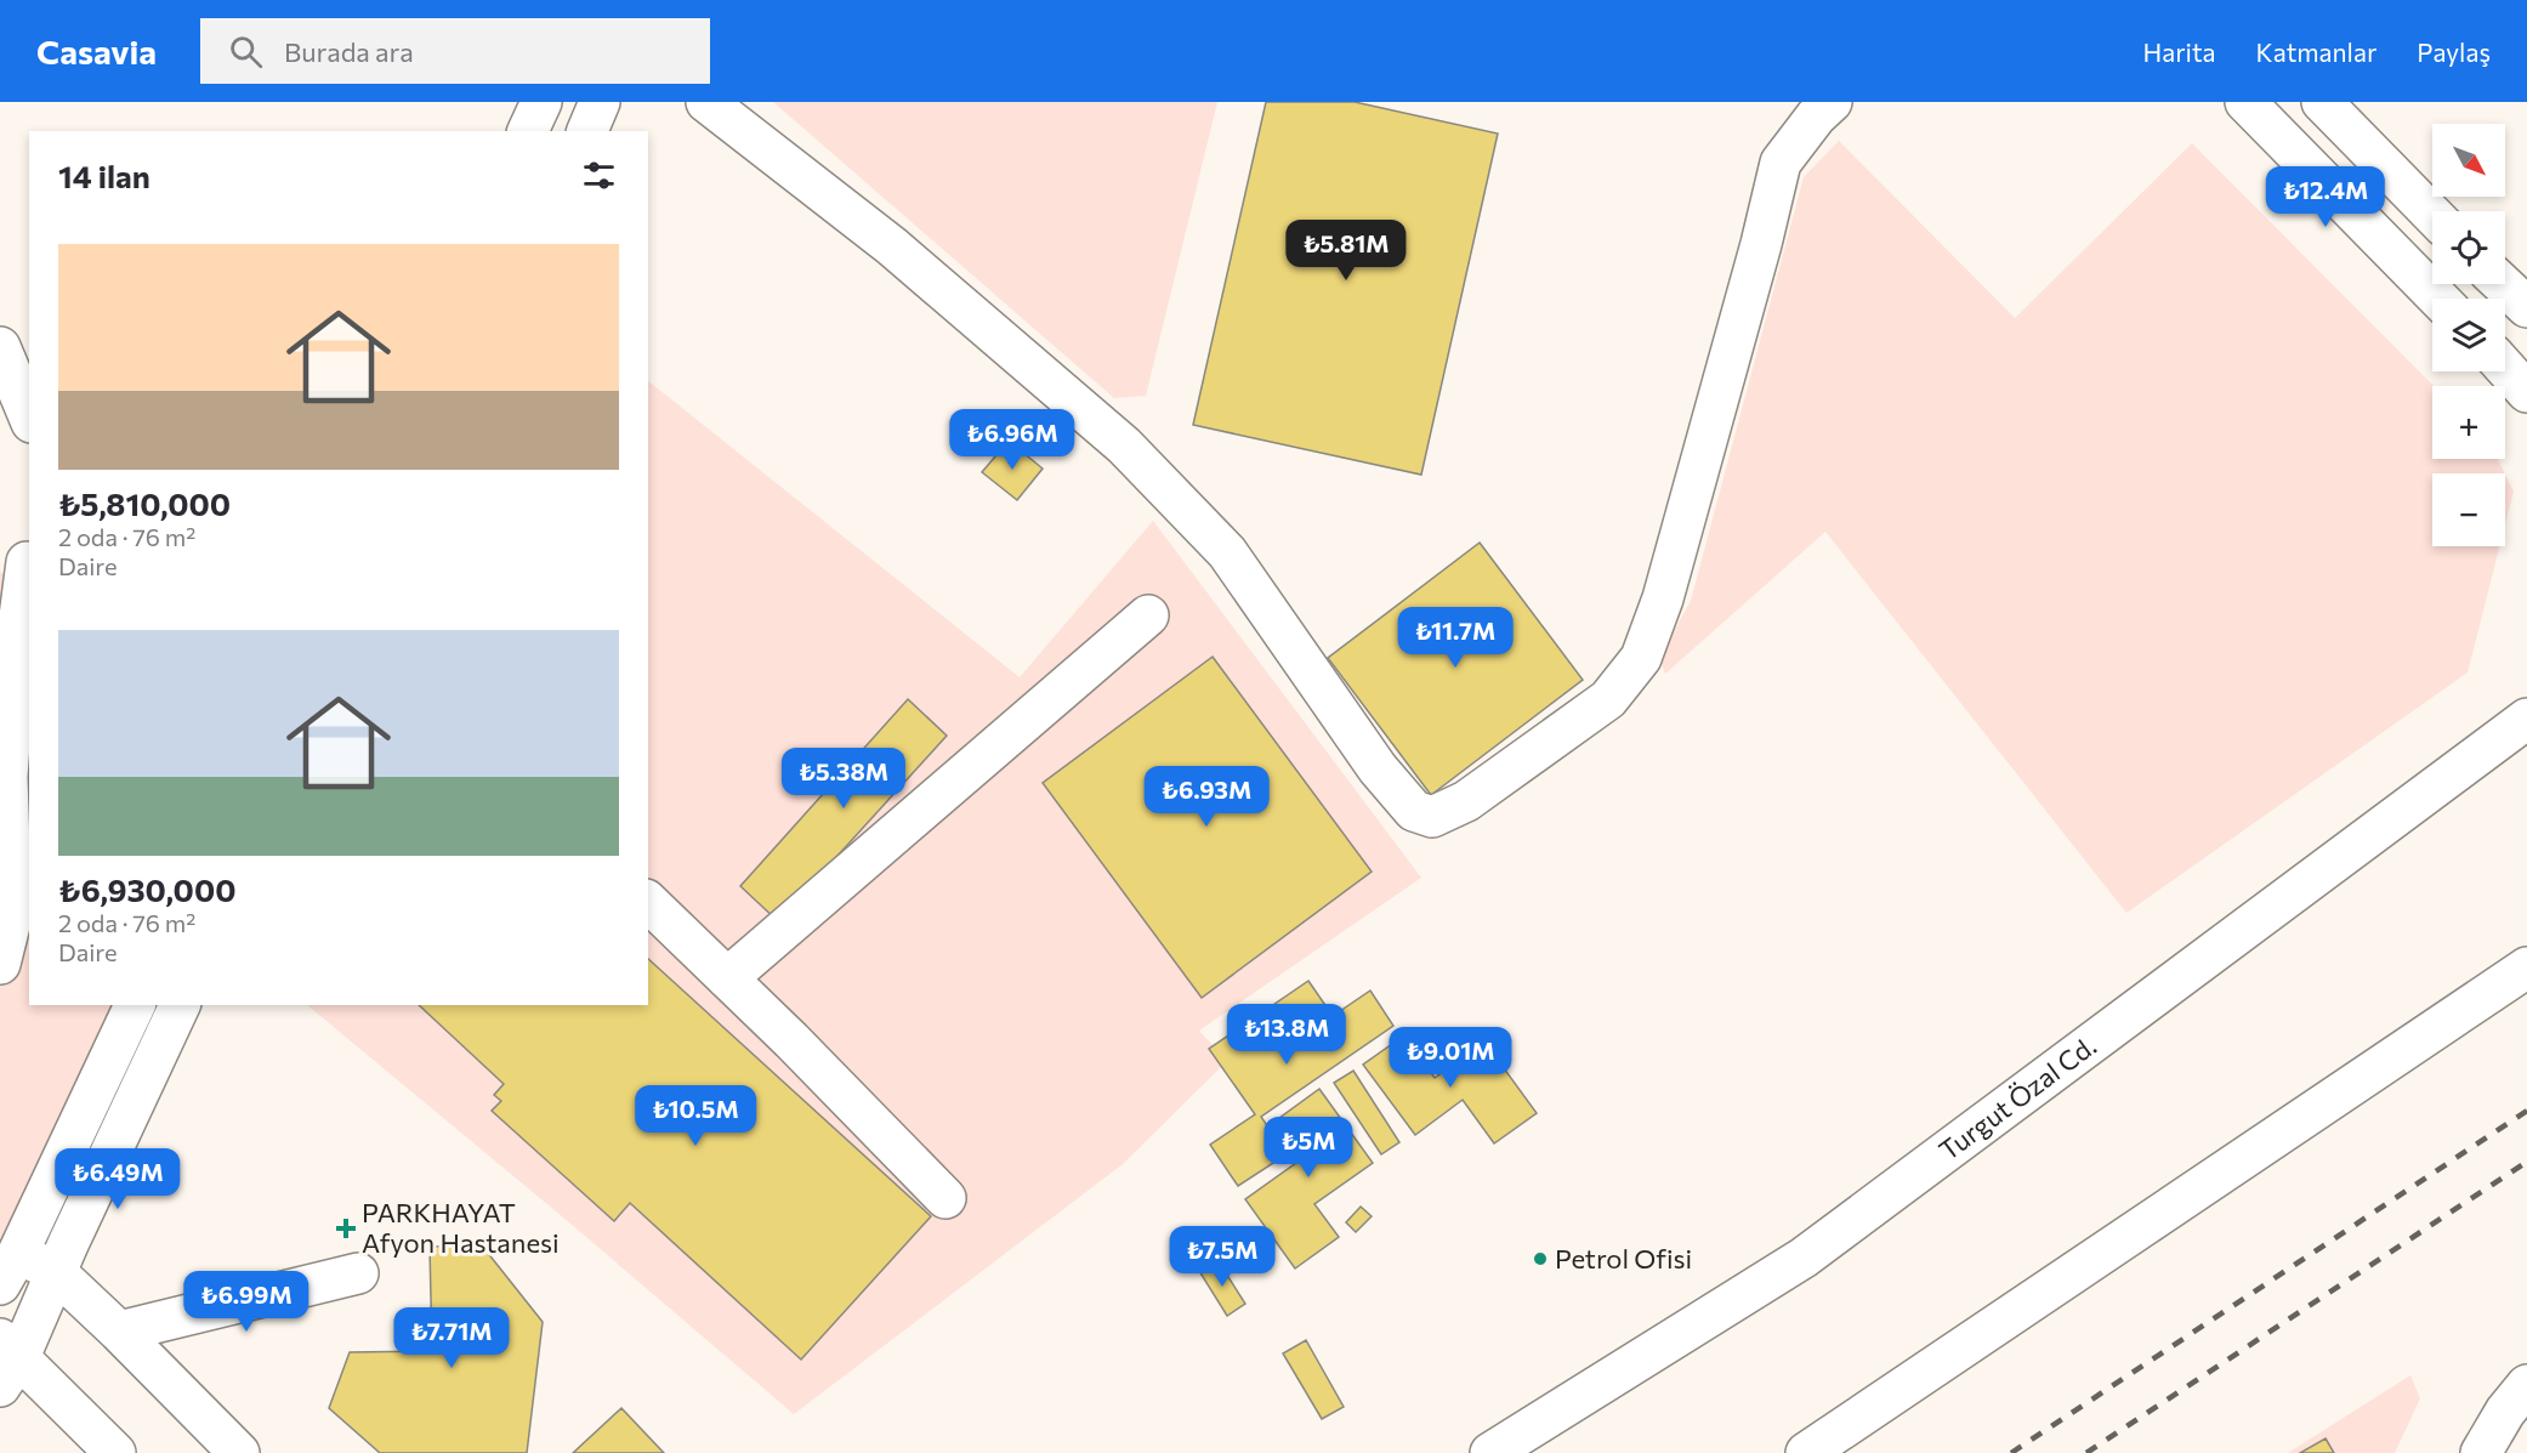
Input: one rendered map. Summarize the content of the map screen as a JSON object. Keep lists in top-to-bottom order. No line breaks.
{"streets":{"street":["Turgut Özal Cd."]},"places":{"health":["PARKHAYAT Afyon Hastanesi"],"other":["Petrol Ofisi"]},"north":"bottom right","page":{"header":"Casavia","search":"Burada ara","nav":["Harita","Katmanlar","Paylaş"],"map_buttons":["+","−"],"heading":"14 ilan","price":["₺12.4M","₺5.81M","₺6.96M","₺11.7M","₺5.38M","₺6.93M","₺13.8M","₺9.01M","₺10.5M","₺5M","₺6.49M","₺7.5M","₺6.99M","₺7.71M"],"list":[{"name":"₺5,810,000","note":"2 oda · 76 m² · Daire"},{"name":"₺6,930,000","note":"2 oda · 76 m² · Daire"}]}}
